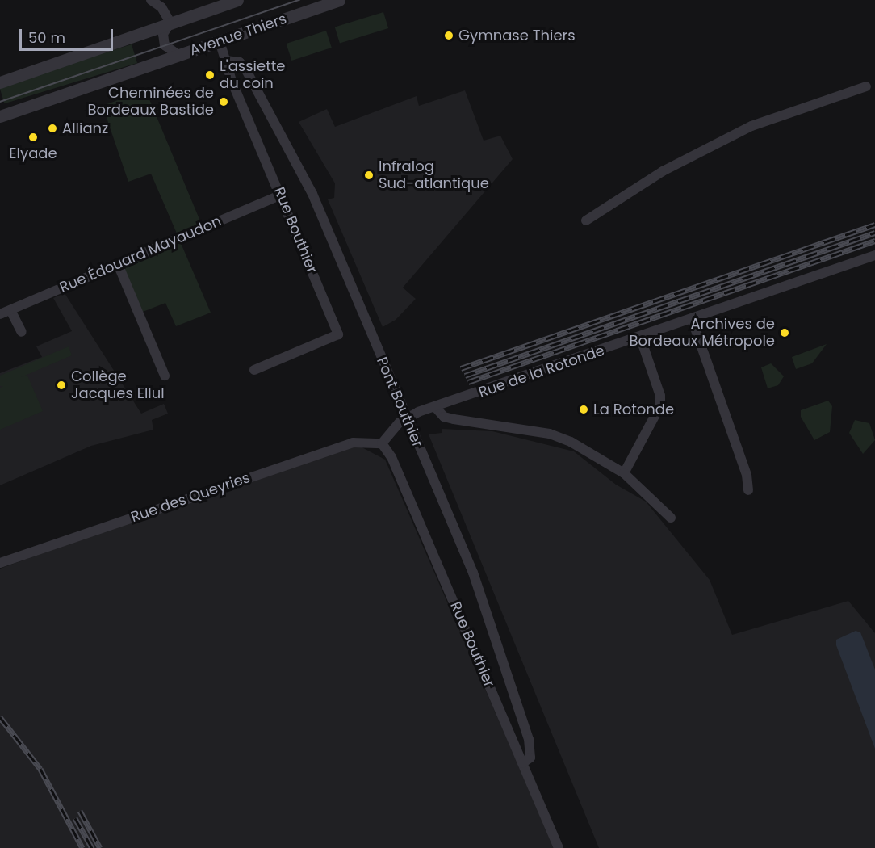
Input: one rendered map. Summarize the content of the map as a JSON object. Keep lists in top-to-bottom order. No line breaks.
{"streets":{"street":["Avenue Thiers","Rue Bouthier","Rue Édouard Mayaudon","Rue de la Rotonde","Pont Bouthier","Rue des Queyries"]},"crossings":[["Avenue Thiers","Rue Bouthier"],["Rue Bouthier","Rue Édouard Mayaudon"],["Rue Bouthier","Rue de la Rotonde"],["Rue Bouthier","Pont Bouthier"],["Rue Bouthier","Rue des Queyries"],["Rue de la Rotonde","Rue des Queyries"]],"places":["Gymnase Thiers","L'assiette du coin","Cheminées de Bordeaux Bastide","Allianz","Elyade","Infralog Sud-atlantique","Archives de Bordeaux Métropole","Collège Jacques Ellul","La Rotonde"],"scale_bar":"50 m"}
